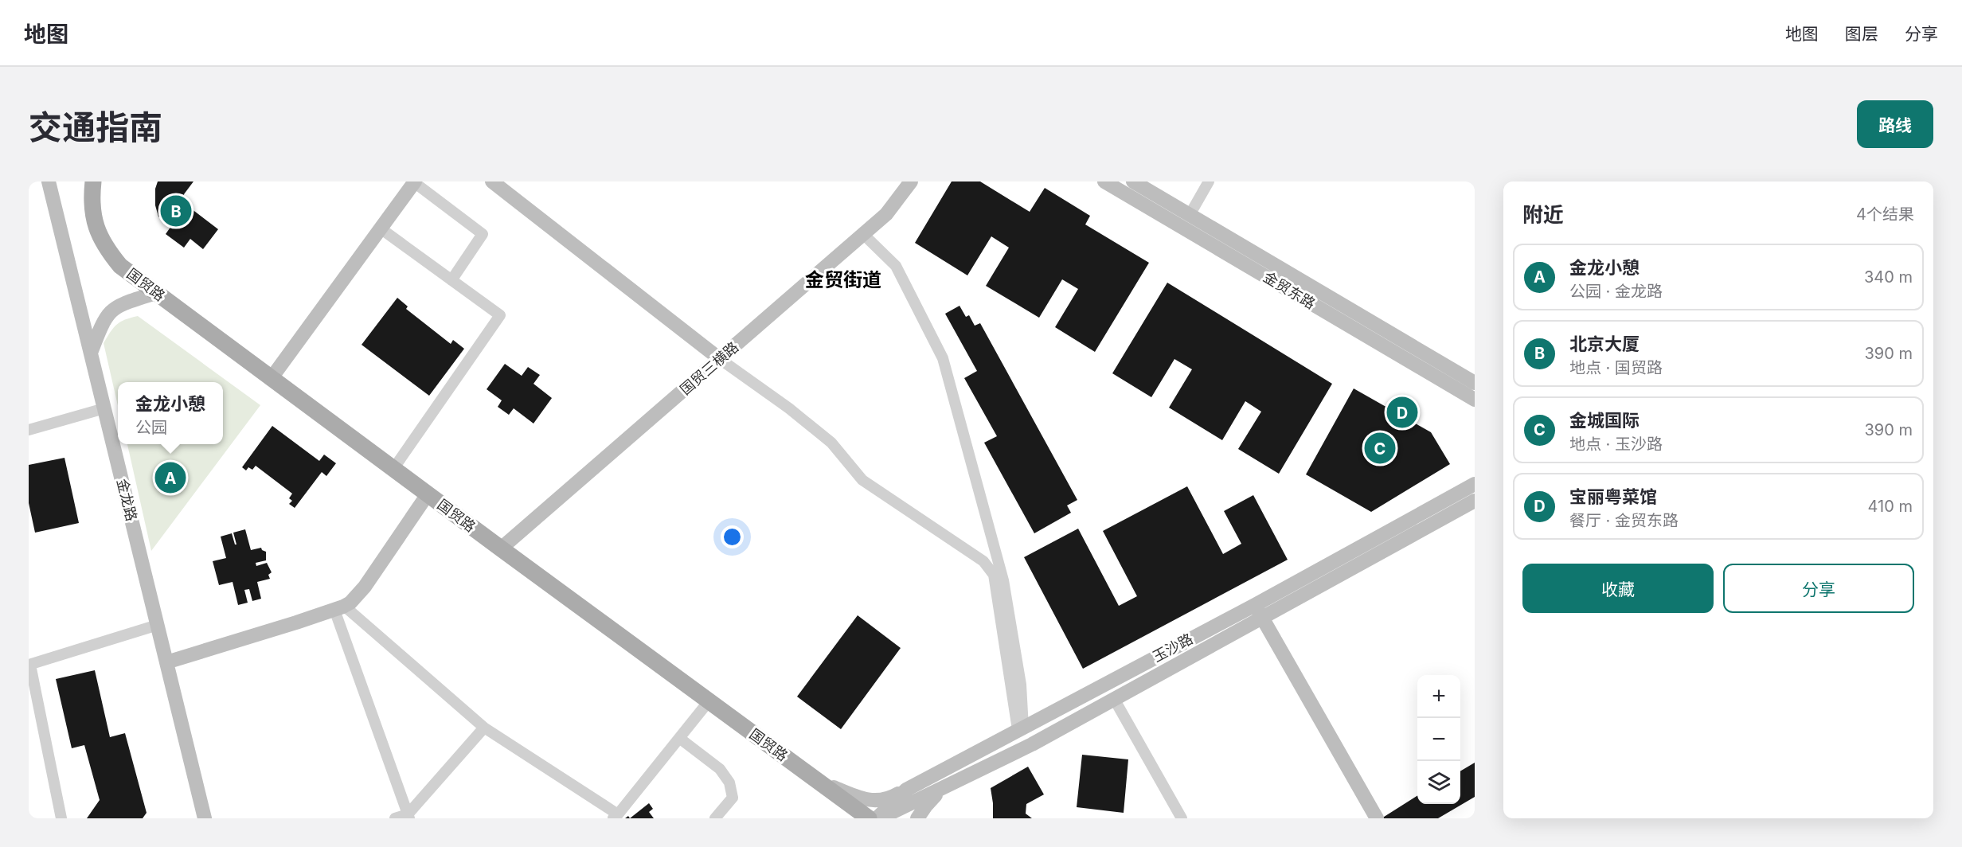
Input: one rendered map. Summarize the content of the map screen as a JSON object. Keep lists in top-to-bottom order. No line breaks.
{"streets":{"main road":["国贸路","金贸东路","国贸三横路","金龙路","玉沙路"]},"crossings":[["国贸路","国贸三横路"]],"districts":["金贸街道"],"page":{"header":"地图","nav":["地图","图层","分享"],"title":"交通指南","buttons":["路线",["收藏","分享"]],"heading":["附近","4个结果"],"pins":["B","D","C","A"],"list":[{"mark":"A","name":"金龙小憩","note":"公园 · 金龙路","value":"340 m"},{"mark":"B","name":"北京大厦","note":"地点 · 国贸路","value":"390 m"},{"mark":"C","name":"金城国际","note":"地点 · 玉沙路","value":"390 m"},{"mark":"D","name":"宝丽粤菜馆","note":"餐厅 · 金贸东路","value":"410 m"}],"popup":["金龙小憩","公园"],"map_buttons":["+","−"]}}
